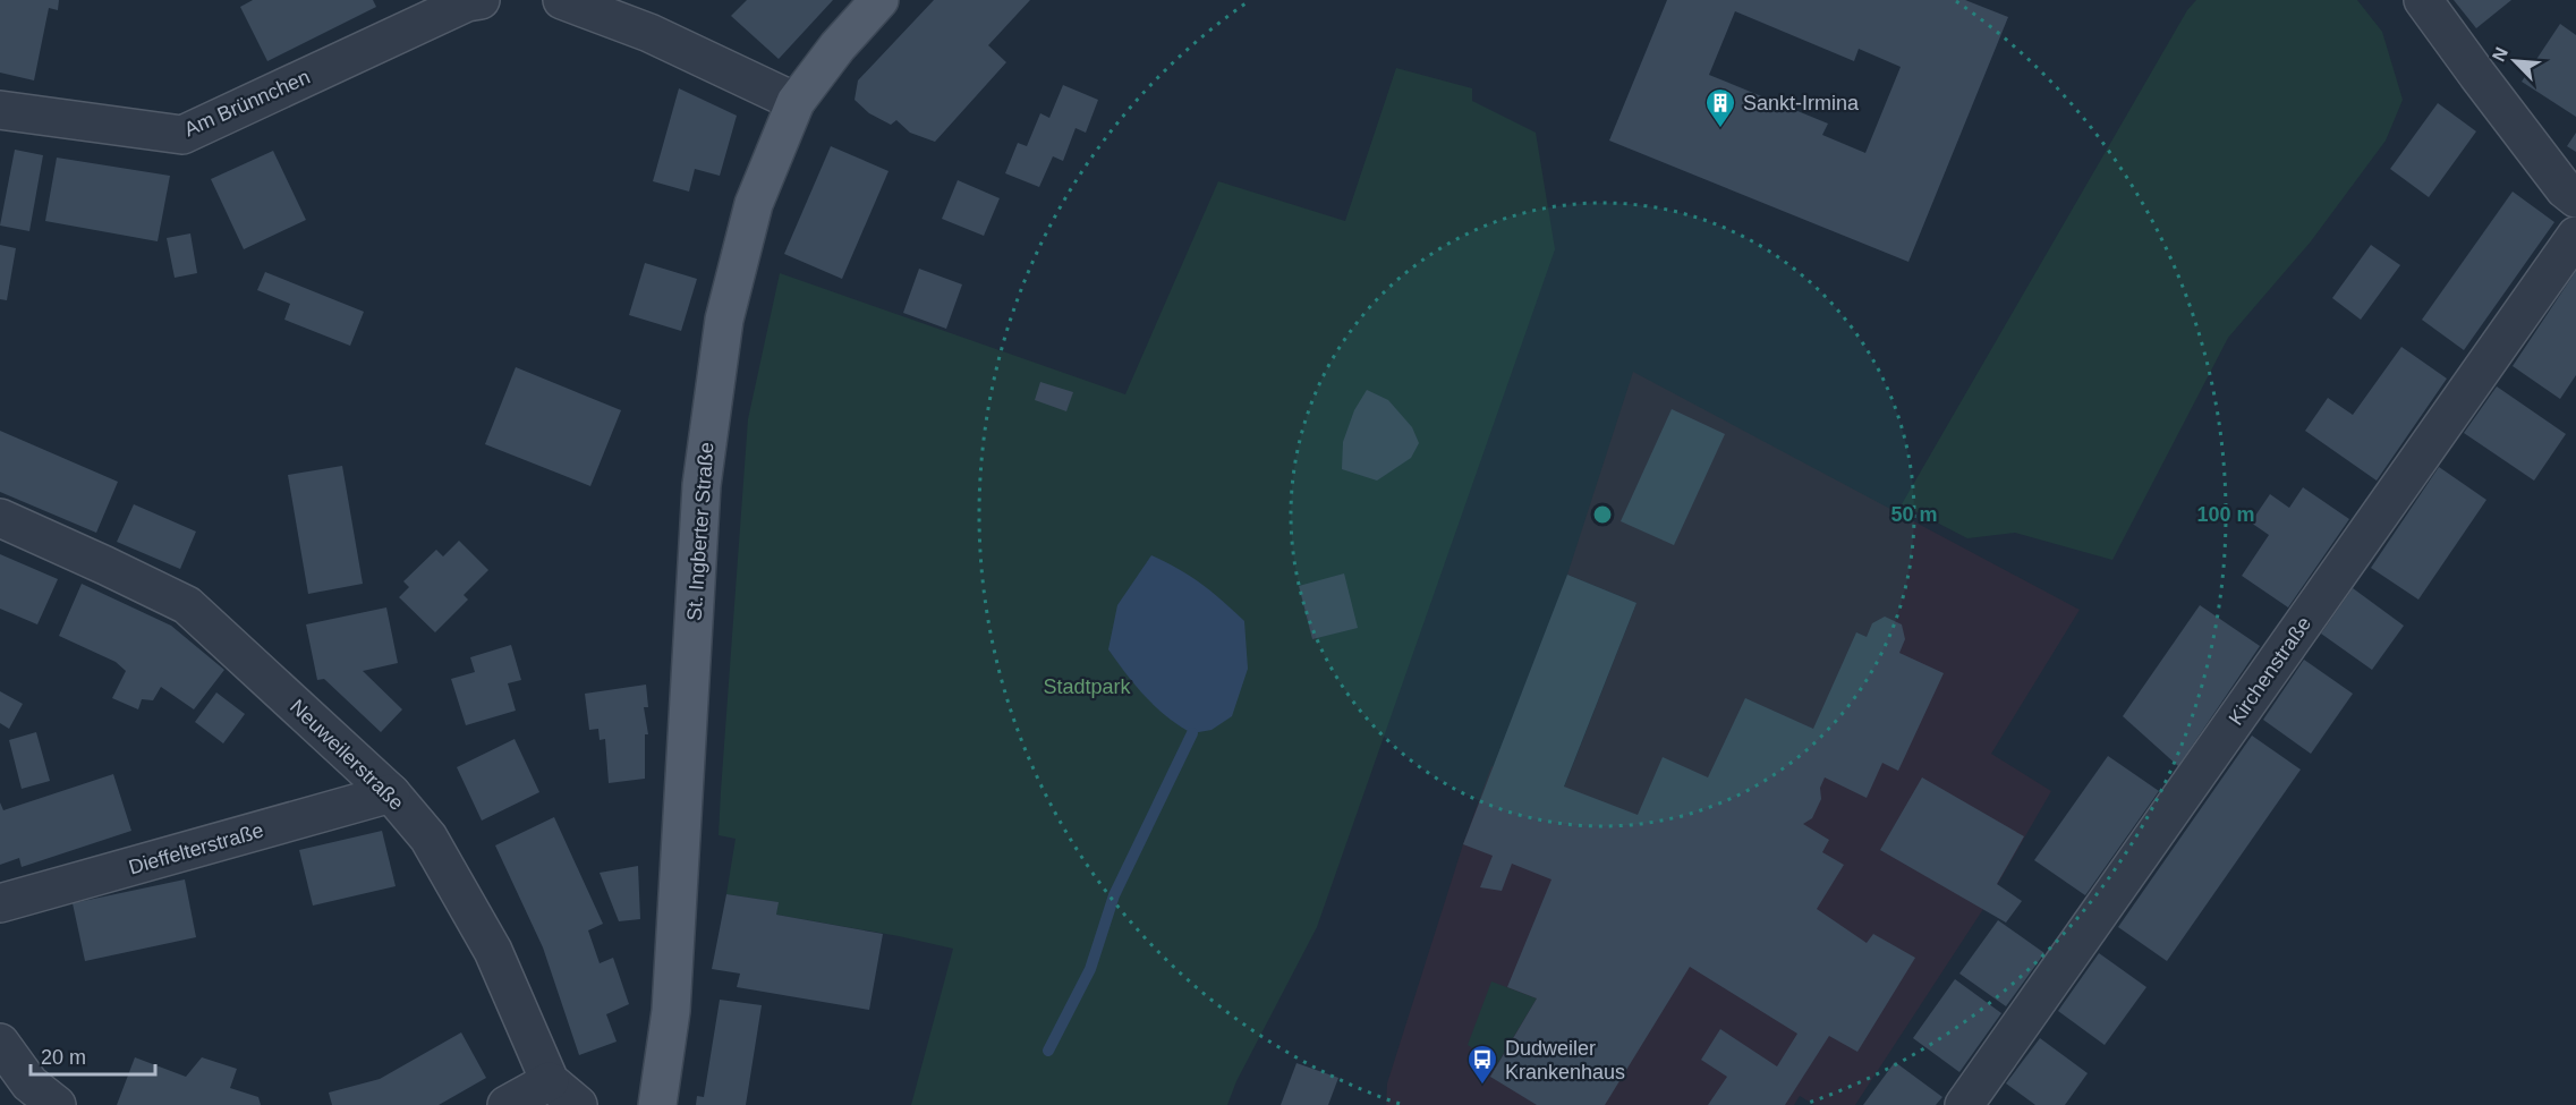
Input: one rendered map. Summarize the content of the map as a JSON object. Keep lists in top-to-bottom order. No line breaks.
{"streets":{"main road":["St. Ingberter Straße"],"street":["Am Brünnchen","Kirchenstraße","Neuweilerstraße","Dieffelterstraße"]},"crossings":[["Neuweilerstraße","Dieffelterstraße"]],"parks":["Stadtpark"],"places":{"building":["Sankt-Irmina"],"bus stop":["Dudweiler Krankenhaus"]},"scale_bar":"20 m","north":"top left","rings":["50 m","100 m"]}
